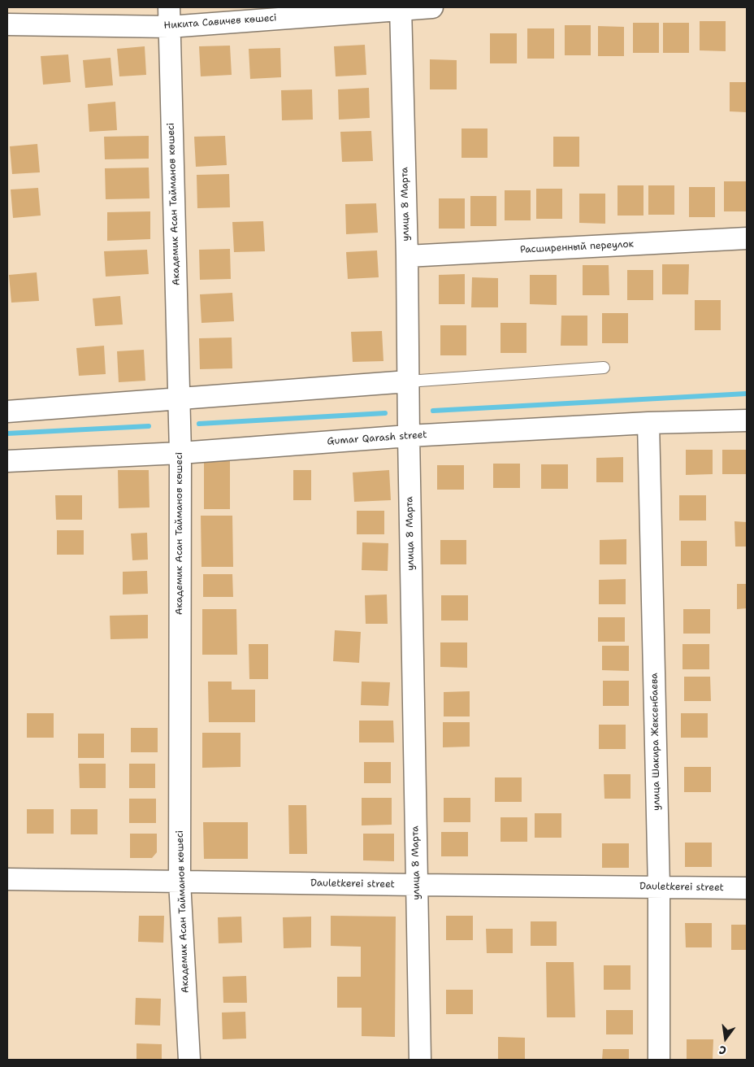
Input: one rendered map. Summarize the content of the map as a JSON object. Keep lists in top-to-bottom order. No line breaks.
{"streets":{"street":["Никита Савичев көшесі","Академик Асан Тайманов көшесі","улица 8 Марта","Расширенный переулок","Gumar Qarash street","улица Шакира Жексенбаева","Dauletkerei street"]},"crossings":[["Никита Савичев көшесі","Академик Асан Тайманов көшесі"],["Никита Савичев көшесі","улица 8 Марта"],["Академик Асан Тайманов көшесі","Gumar Qarash street"],["Академик Асан Тайманов көшесі","Dauletkerei street"],["улица 8 Марта","Расширенный переулок"],["улица 8 Марта","Gumar Qarash street"],["улица 8 Марта","Dauletkerei street"],["Gumar Qarash street","улица Шакира Жексенбаева"],["улица Шакира Жексенбаева","Dauletkerei street"]],"north":"bottom"}
